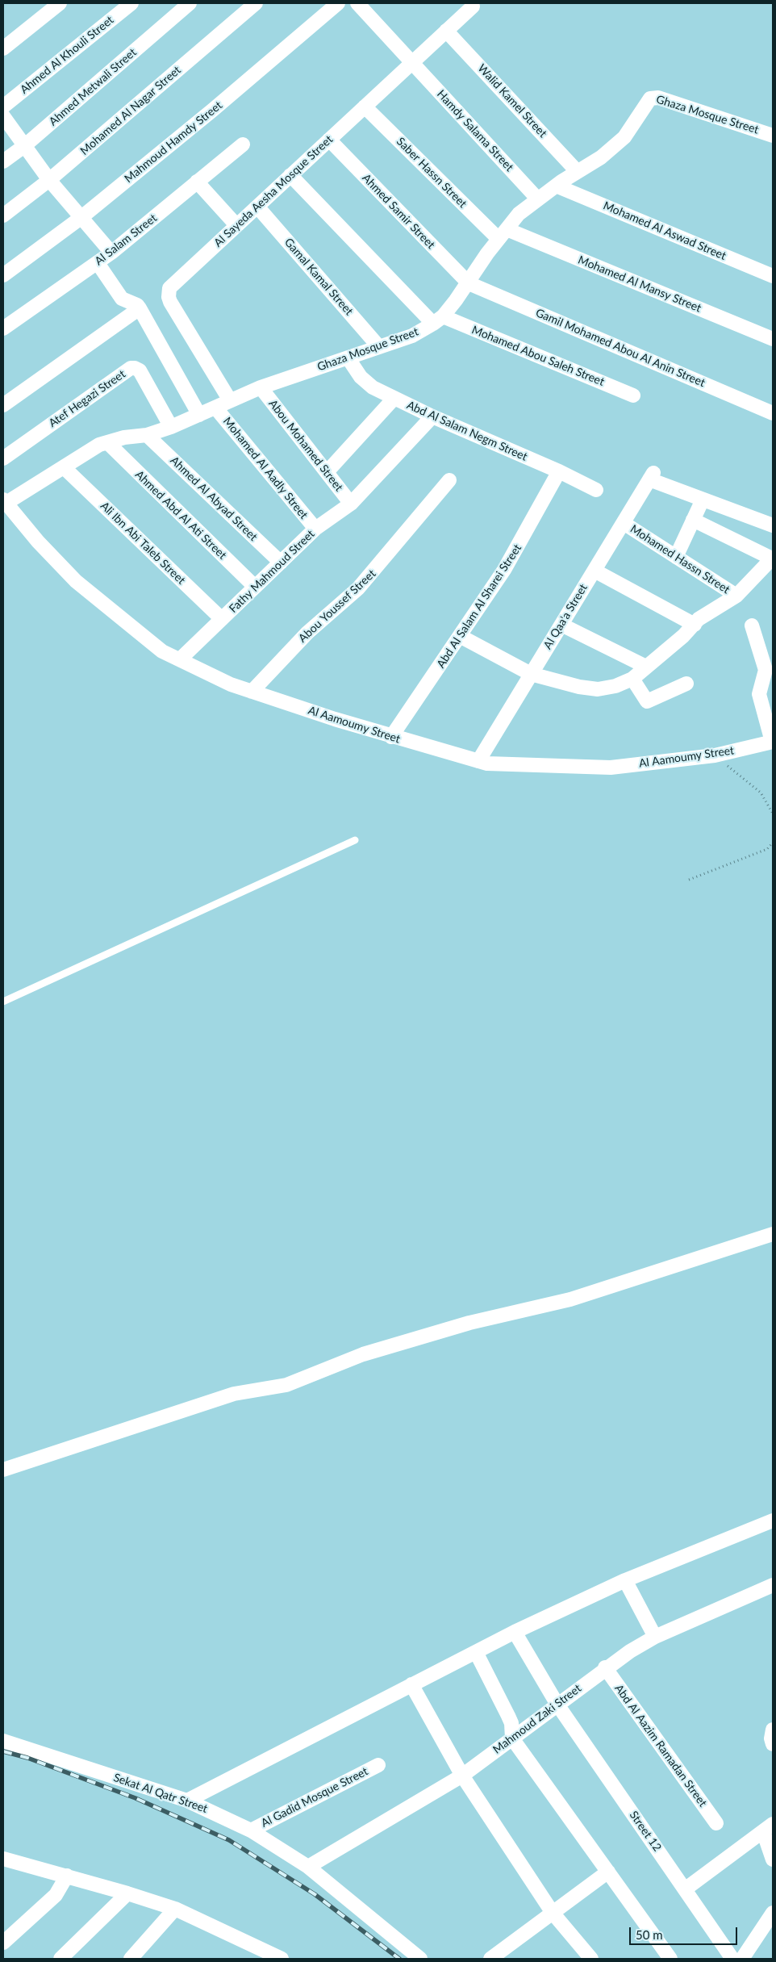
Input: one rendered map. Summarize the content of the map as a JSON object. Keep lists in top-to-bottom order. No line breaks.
{"streets":{"street":["Ahmed Al Khouli Street","Ahmed Metwali Street","Walid Kamel Street","Mohamed Al Nagar Street","Ghaza Mosque Street","Hamdy Salama Street","Mahmoud Hamdy Street","Saber Hassn Street","Al Sayeda Aesha Mosque Street","Ahmed Samir Street","Mohamed Al Aswad Street","Al Salam Street","Gamal Kamal Street","Mohamed Al Mansy Street","Gamil Mohamed Abou Al Anin Street","Mohamed Abou Saleh Street","Atef Hegazi Street","Abd Al Salam Negm Street","Abou Mohamed Street","Mohamed Al Aadly Street","Ahmed Al Abyad Street","Ahmed Abd Al Ati Street","Ali Ibn Abi Taleb Street","Mohamed Hassn Street","Fathy Mahmoud Street","Abou Youssef Street","Abd Al Salam Al Sharei Street","Al Qaa'a Street","Al Aamoumy Street","Mahmoud Zaki Street","Abd Al Aazim Ramadan Street","Sekat Al Qatr Street","Al Gadid Mosque Street","Street 12"]},"crossings":[["Walid Kamel Street","Ghaza Mosque Street"],["Walid Kamel Street","Al Sayeda Aesha Mosque Street"],["Ghaza Mosque Street","Hamdy Salama Street"],["Ghaza Mosque Street","Saber Hassn Street"],["Ghaza Mosque Street","Al Sayeda Aesha Mosque Street"],["Ghaza Mosque Street","Ahmed Samir Street"],["Ghaza Mosque Street","Mohamed Al Aswad Street"],["Ghaza Mosque Street","Gamal Kamal Street"],["Ghaza Mosque Street","Mohamed Al Mansy Street"],["Ghaza Mosque Street","Gamil Mohamed Abou Al Anin Street"],["Ghaza Mosque Street","Mohamed Abou Saleh Street"],["Ghaza Mosque Street","Atef Hegazi Street"],["Ghaza Mosque Street","Abd Al Salam Negm Street"],["Ghaza Mosque Street","Abou Mohamed Street"],["Ghaza Mosque Street","Mohamed Al Aadly Street"],["Ghaza Mosque Street","Ahmed Al Abyad Street"],["Ghaza Mosque Street","Ahmed Abd Al Ati Street"],["Ghaza Mosque Street","Ali Ibn Abi Taleb Street"],["Ghaza Mosque Street","Al Aamoumy Street"],["Hamdy Salama Street","Al Sayeda Aesha Mosque Street"],["Saber Hassn Street","Al Sayeda Aesha Mosque Street"],["Saber Hassn Street","Mohamed Al Mansy Street"],["Al Sayeda Aesha Mosque Street","Ahmed Samir Street"],["Al Sayeda Aesha Mosque Street","Gamal Kamal Street"],["Al Sayeda Aesha Mosque Street","Mohamed Abou Saleh Street"],["Ahmed Samir Street","Gamil Mohamed Abou Al Anin Street"],["Abd Al Salam Negm Street","Fathy Mahmoud Street"],["Abd Al Salam Negm Street","Abd Al Salam Al Sharei Street"],["Abou Mohamed Street","Fathy Mahmoud Street"],["Mohamed Al Aadly Street","Fathy Mahmoud Street"],["Ahmed Al Abyad Street","Fathy Mahmoud Street"],["Ahmed Abd Al Ati Street","Fathy Mahmoud Street"],["Ali Ibn Abi Taleb Street","Fathy Mahmoud Street"],["Mohamed Hassn Street","Al Qaa'a Street"],["Fathy Mahmoud Street","Al Aamoumy Street"],["Abou Youssef Street","Al Aamoumy Street"],["Abd Al Salam Al Sharei Street","Al Aamoumy Street"],["Al Qaa'a Street","Al Aamoumy Street"],["Mahmoud Zaki Street","Abd Al Aazim Ramadan Street"],["Mahmoud Zaki Street","Sekat Al Qatr Street"],["Mahmoud Zaki Street","Street 12"],["Sekat Al Qatr Street","Al Gadid Mosque Street"]],"scale_bar":"50 m"}
